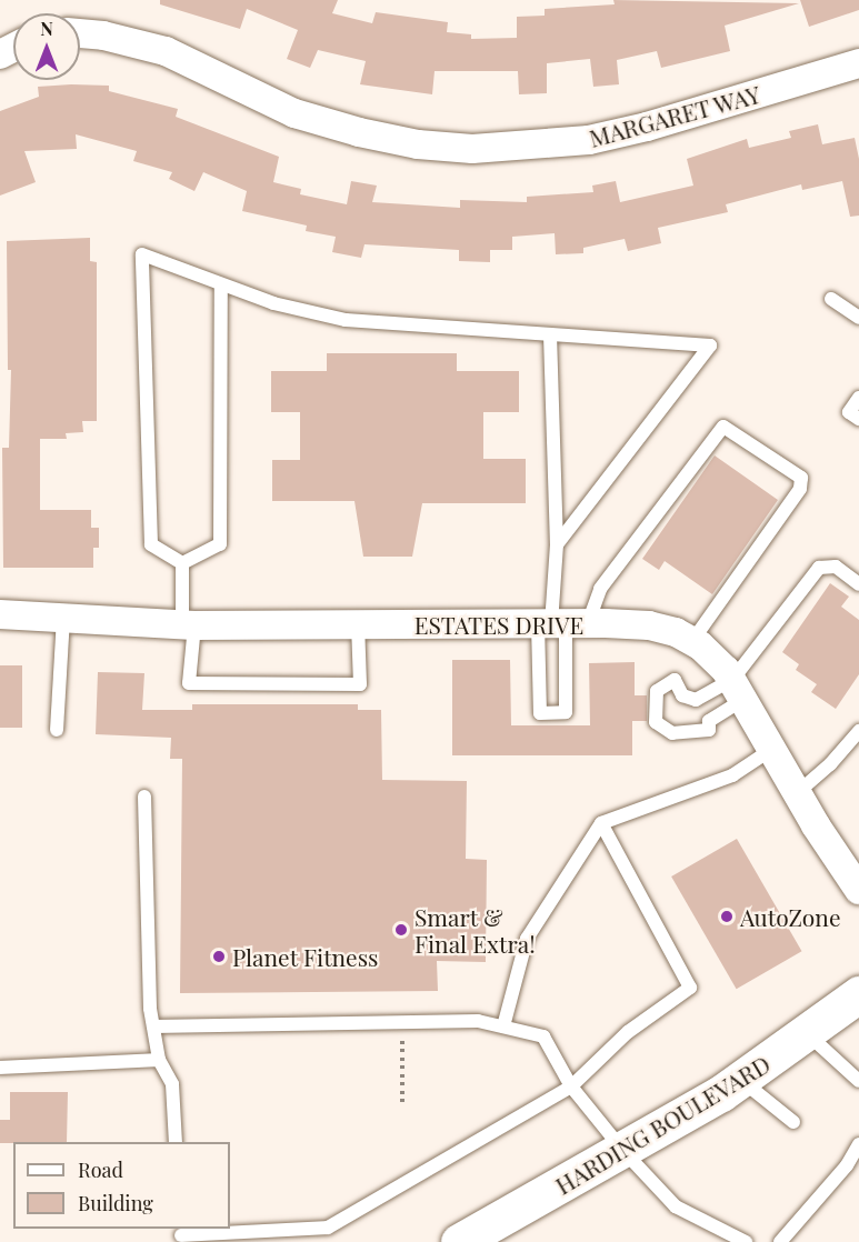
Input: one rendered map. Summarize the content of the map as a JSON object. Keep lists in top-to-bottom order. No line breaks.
{"streets":{"main road":["HARDING BOULEVARD"],"street":["MARGARET WAY","ESTATES DRIVE"]},"places":["AutoZone","Smart & Final Extra!","Planet Fitness"],"legend":["Road","Building"],"north":"top"}
